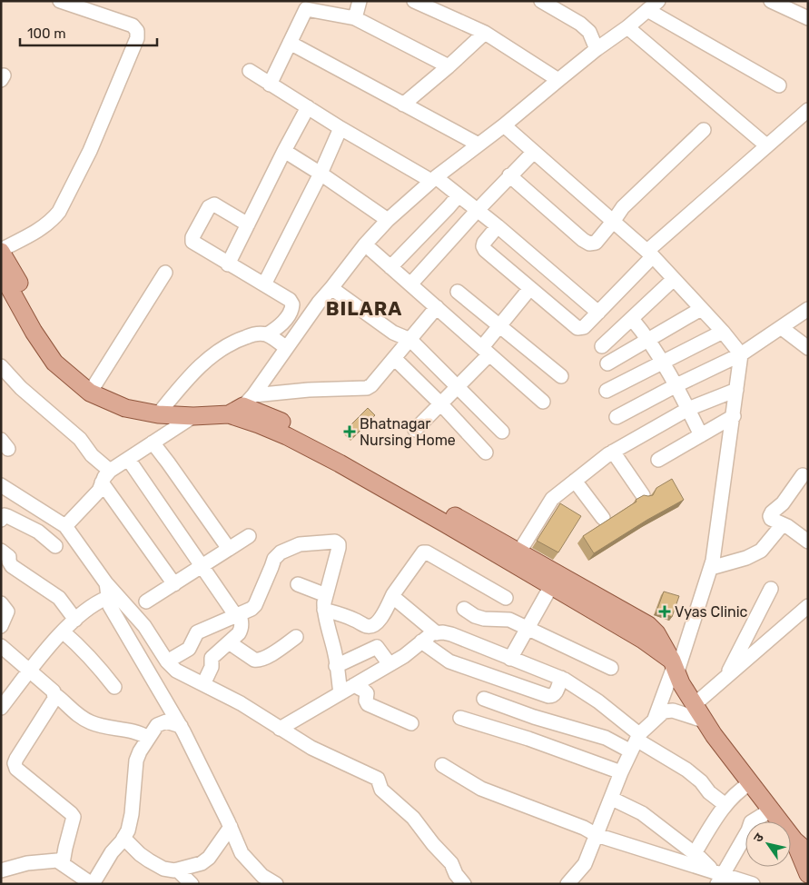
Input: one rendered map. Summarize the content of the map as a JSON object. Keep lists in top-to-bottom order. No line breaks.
{"districts":["BILARA"],"places":{"health":["Bhatnagar Nursing Home","Vyas Clinic"]},"scale_bar":"100 m","north":"top left"}
